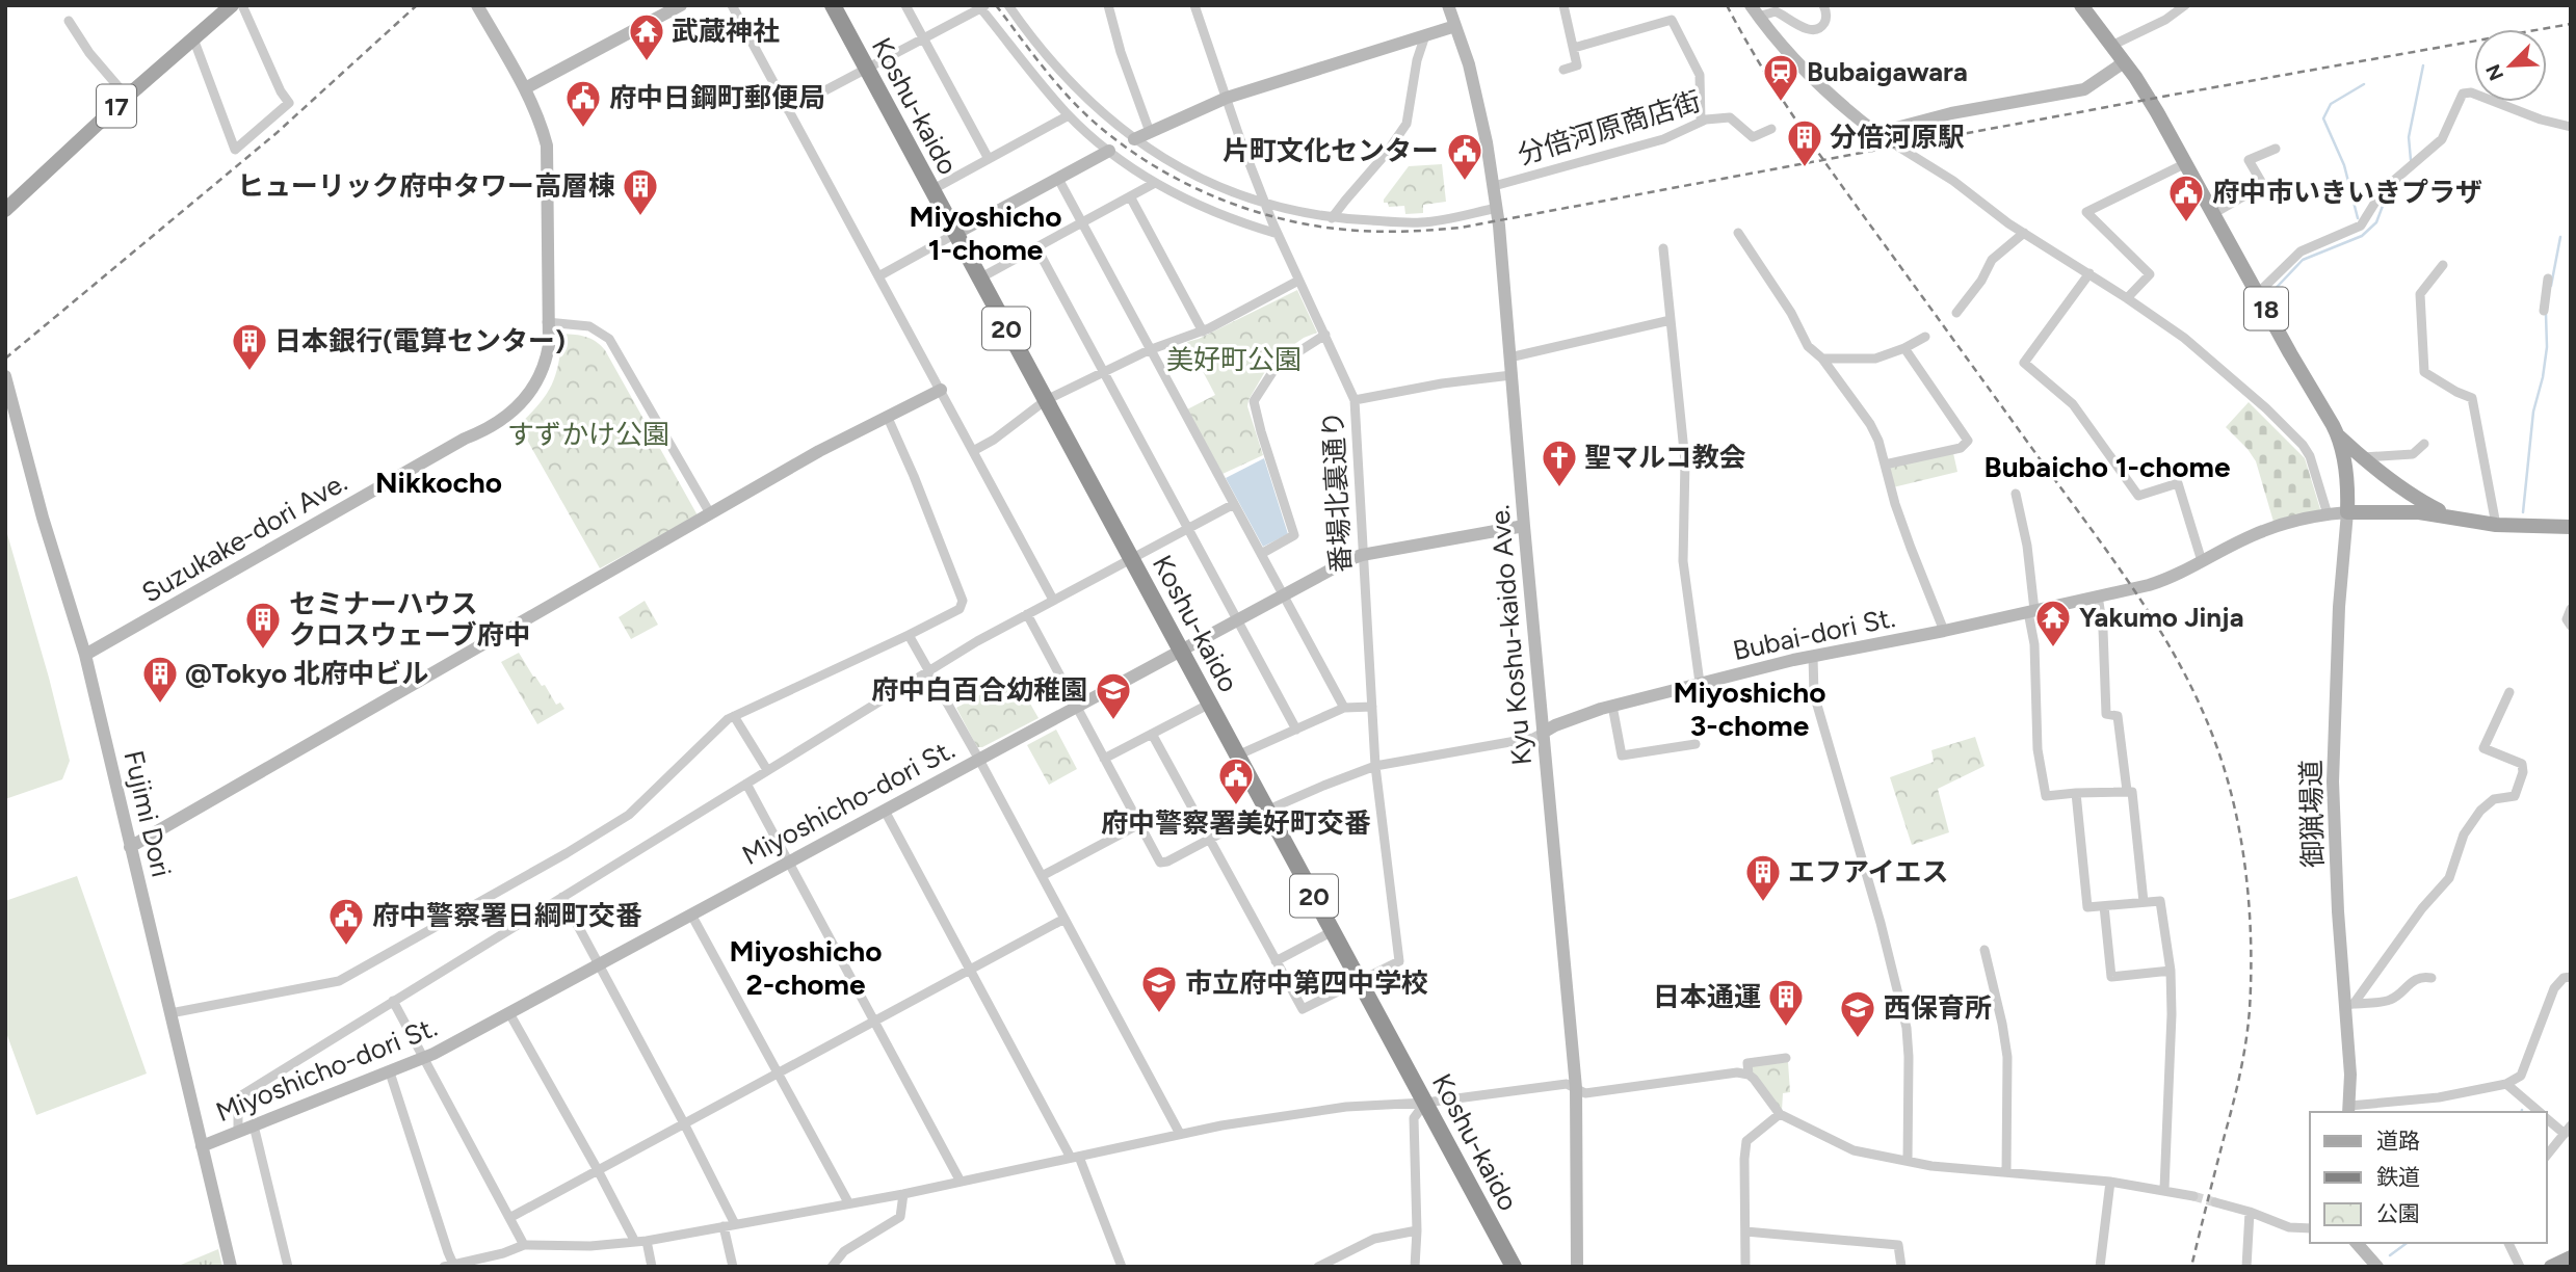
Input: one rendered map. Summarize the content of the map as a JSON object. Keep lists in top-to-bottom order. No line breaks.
{"streets":{"highway":["Koshu-kaido","20"],"main road":["17","18"],"street":["分倍河原商店街","番場北裏通り","Suzukake-dori Ave.","Bubai-dori St.","Kyu Koshu-kaido Ave.","Miyoshicho-dori St.","Fujimi Dori","御猟場道"]},"crossings":[["Koshu-kaido","番場北裏通り"],["Koshu-kaido","Bubai-dori St."],["Koshu-kaido","Miyoshicho-dori St."],["分倍河原商店街","Kyu Koshu-kaido Ave."],["18","Bubai-dori St."],["18","御猟場道"],["番場北裏通り","Bubai-dori St."],["番場北裏通り","Miyoshicho-dori St."],["Suzukake-dori Ave.","Fujimi Dori"],["Bubai-dori St.","Kyu Koshu-kaido Ave."],["Bubai-dori St.","御猟場道"],["Kyu Koshu-kaido Ave.","Miyoshicho-dori St."],["Miyoshicho-dori St.","Fujimi Dori"]],"districts":["Miyoshicho 1-chome","Bubaicho 1-chome","Nikkocho","Miyoshicho 3-chome","Miyoshicho 2-chome"],"parks":["美好町公園","すずかけ公園"],"places":{"temple":["武蔵神社","Yakumo Jinja"],"station":["Bubaigawara"],"public building":["府中日鋼町郵便局","片町文化センター","府中市いきいきプラザ","府中警察署美好町交番","府中警察署日綱町交番"],"building":["分倍河原駅","ヒューリック府中タワー高層棟","日本銀行(電算センター)","セミナーハウス クロスウェーブ府中","@Tokyo 北府中ビル","エフアイエス","日本通運"],"church":["聖マルコ教会"],"school or university":["府中白百合幼稚園","市立府中第四中学校","西保育所"]},"legend":["道路","鉄道","公園"],"north":"bottom left"}
